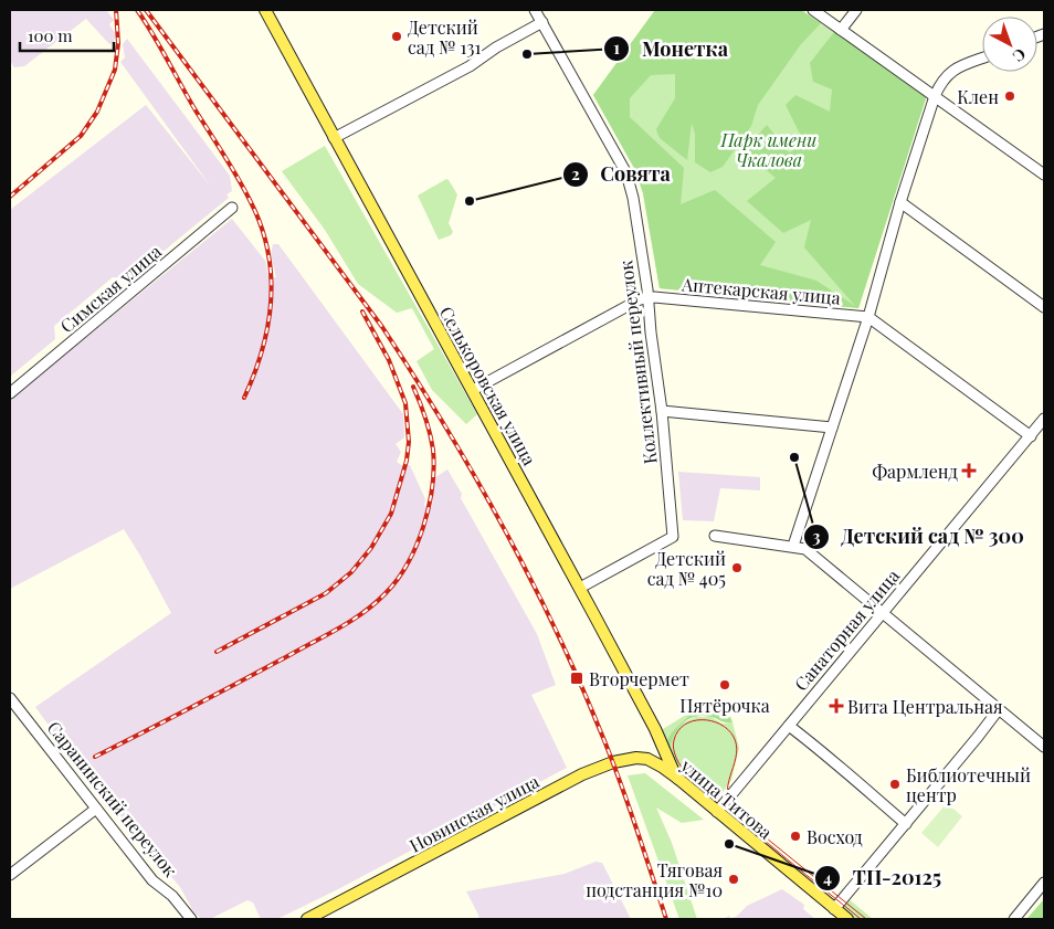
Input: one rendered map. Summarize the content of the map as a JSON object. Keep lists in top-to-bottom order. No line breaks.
{"streets":{"main road":["Селькоровская улица","улица Титова","Новинская улица"],"street":["Симская улица","Аптекарская улица","Коллективный переулок","Санаторная улица","Саранинский переулок"]},"crossings":[["Аптекарская улица","Коллективный переулок"],["Аптекарская улица","Селькоровская улица"],["Коллективный переулок","Селькоровская улица"],["Селькоровская улица","улица Титова"],["Санаторная улица","улица Титова"],["улица Титова","Новинская улица"]],"parks":["Парк имени Чкалова"],"places":{"other":["Детский сад № 131","Монетка","Клен","Совята","Детский сад № 300","Детский сад № 405","Пятёрочка","Библиотечный центр","Восход","ТП-20125","Тяговая подстанция №10"],"health":["Фармленд","Вита Центральная"],"transit":["Вторчермет"]},"scale_bar":"100 m","north":"bottom right"}
